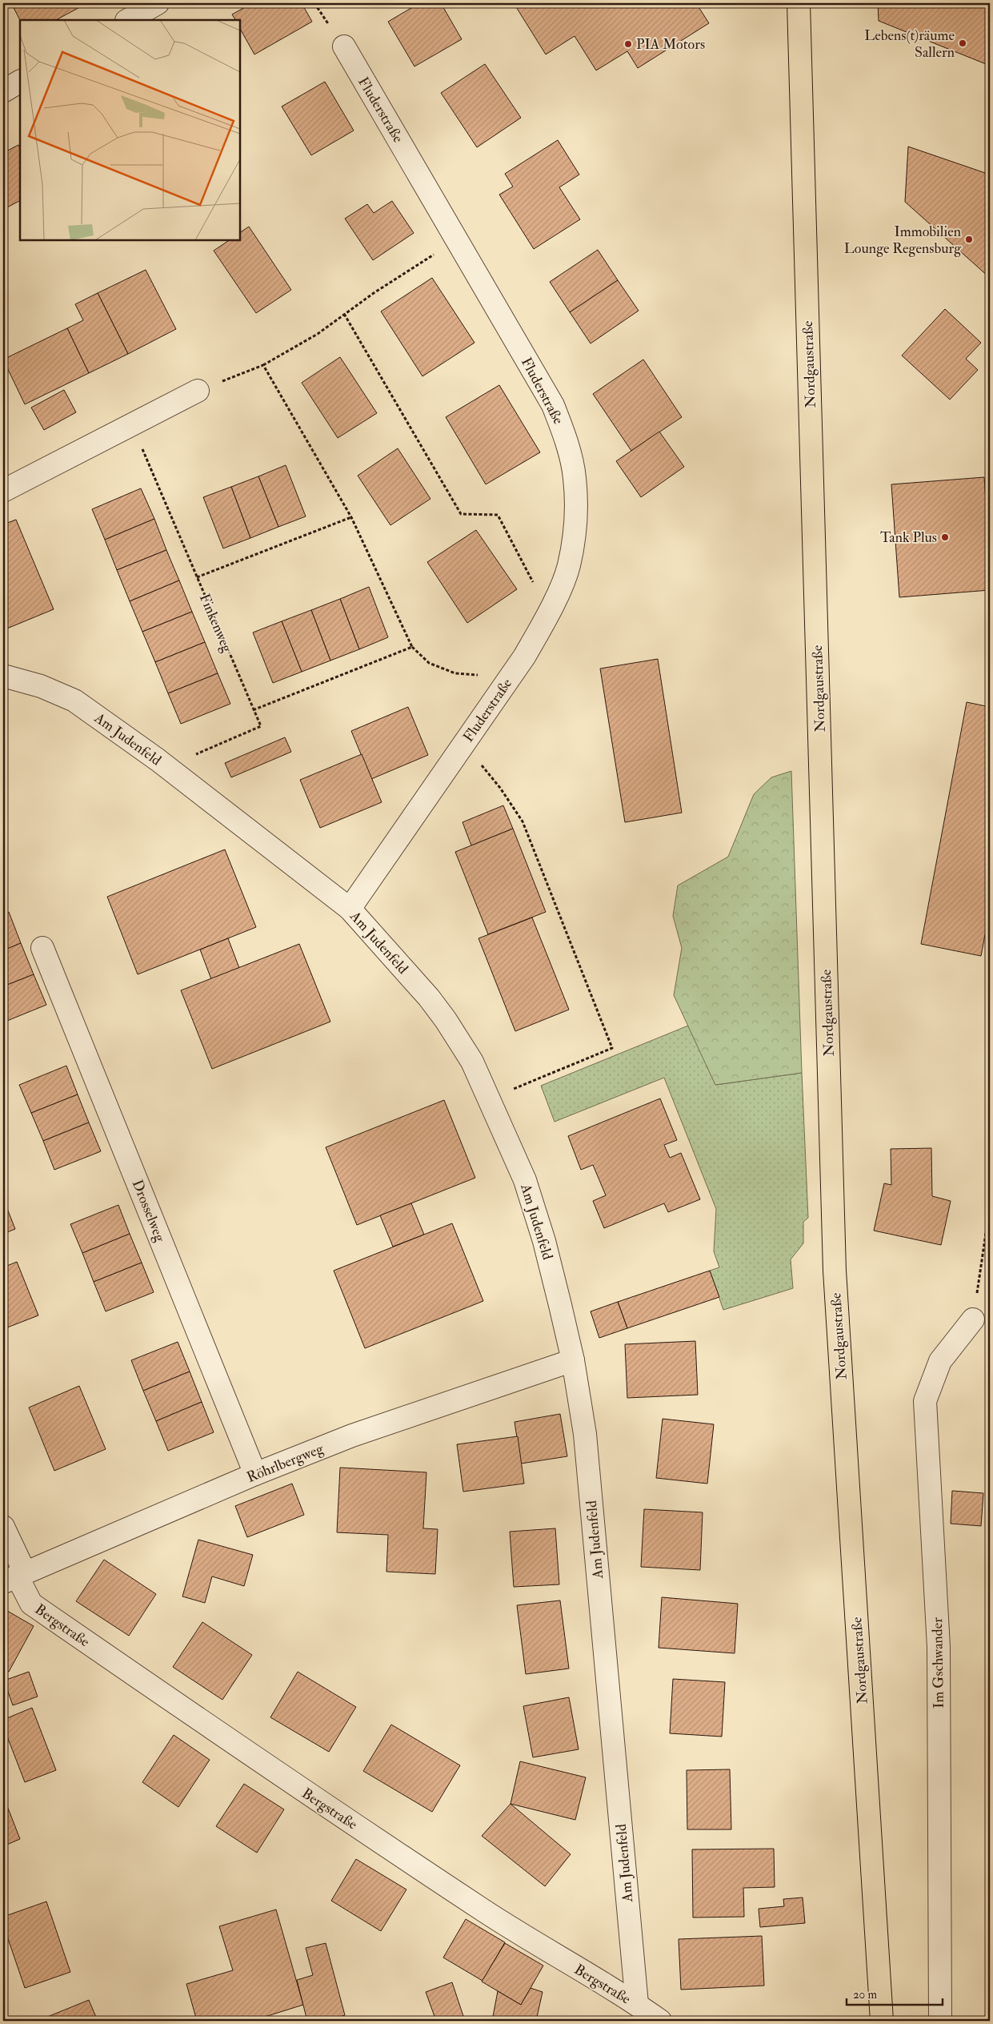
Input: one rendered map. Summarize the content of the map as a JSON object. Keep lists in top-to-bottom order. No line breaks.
{"streets":{"main road":["Nordgaustraße"],"street":["Fluderstraße","Am Judenfeld","Drosselweg","Röhrlbergweg","Bergstraße","Im Gschwander"],"path":["Finkenweg"]},"crossings":[["Fluderstraße","Am Judenfeld"],["Finkenweg","Am Judenfeld"],["Am Judenfeld","Röhrlbergweg"],["Am Judenfeld","Bergstraße"],["Drosselweg","Röhrlbergweg"],["Röhrlbergweg","Bergstraße"]],"places":["Lebens(t)räume Sallern","PIA Motors","Immobilien Lounge Regensburg","Tank Plus"],"scale_bar":"20 m"}
